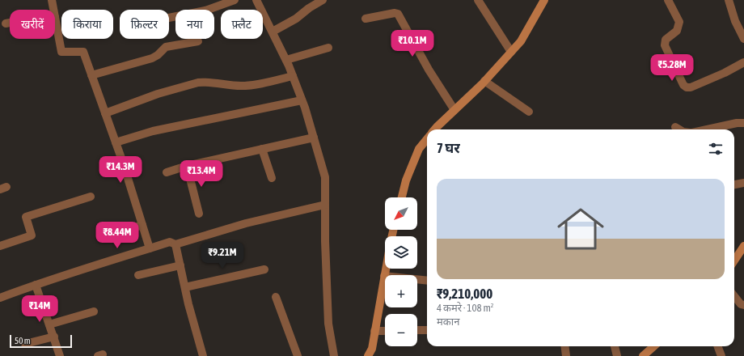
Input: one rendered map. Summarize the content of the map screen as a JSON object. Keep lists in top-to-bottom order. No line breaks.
{"scale_bar":"50 m","north":"bottom left","page":{"chip":["खरीदें","किराया","फ़िल्टर","नया","फ़्लैट"],"price":["₹10.1M","₹5.28M","₹14.3M","₹13.4M","₹8.44M","₹9.21M","₹14M"],"heading":"7 घर","list":[{"name":"₹9,210,000","note":"4 कमरे · 108 m² · मकान"}],"map_buttons":["+","−"],"scale":"50 m"}}
